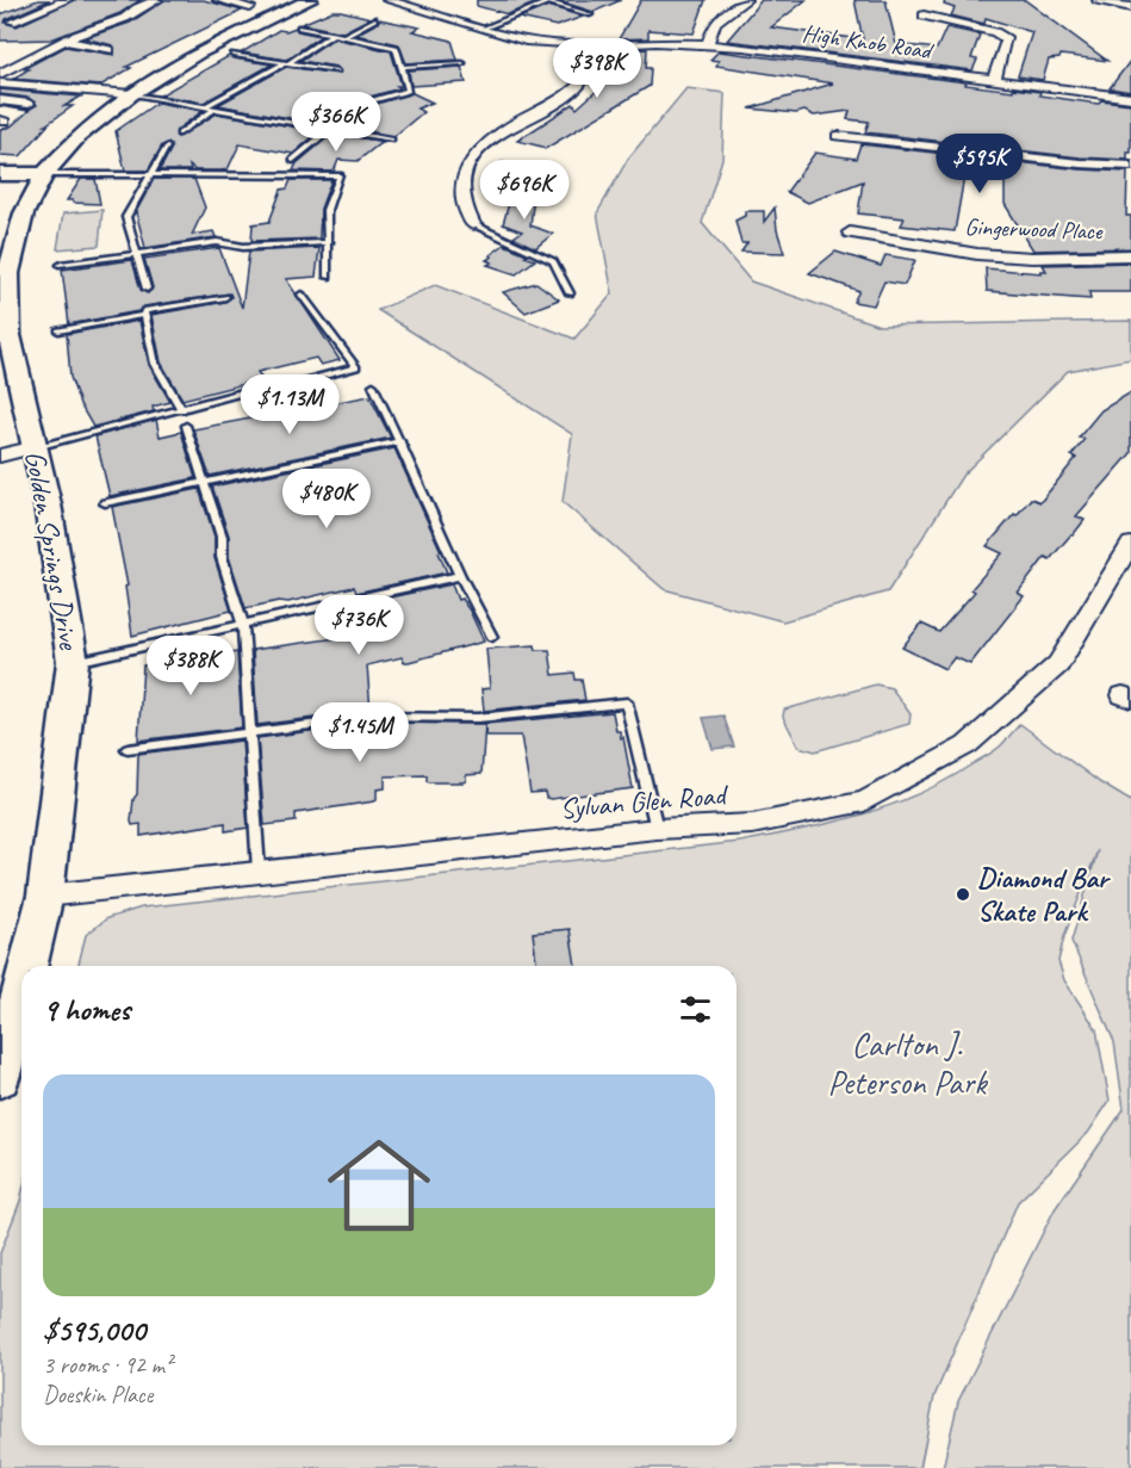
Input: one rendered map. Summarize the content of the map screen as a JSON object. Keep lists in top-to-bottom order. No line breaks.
{"streets":{"main road":["Golden Springs Drive"],"street":["High Knob Road","Gingerwood Place","Sylvan Glen Road"]},"crossings":[["Golden Springs Drive","Sylvan Glen Road"]],"parks":["Carlton J. Peterson Park"],"places":["Diamond Bar Skate Park"],"page":{"price":["$398K","$366K","$595K","$696K","$1.13M","$480K","$736K","$388K","$1.45M"],"heading":"9 homes","list":[{"name":"$595,000","note":"3 rooms · 92 m² · Doeskin Place"}]}}
